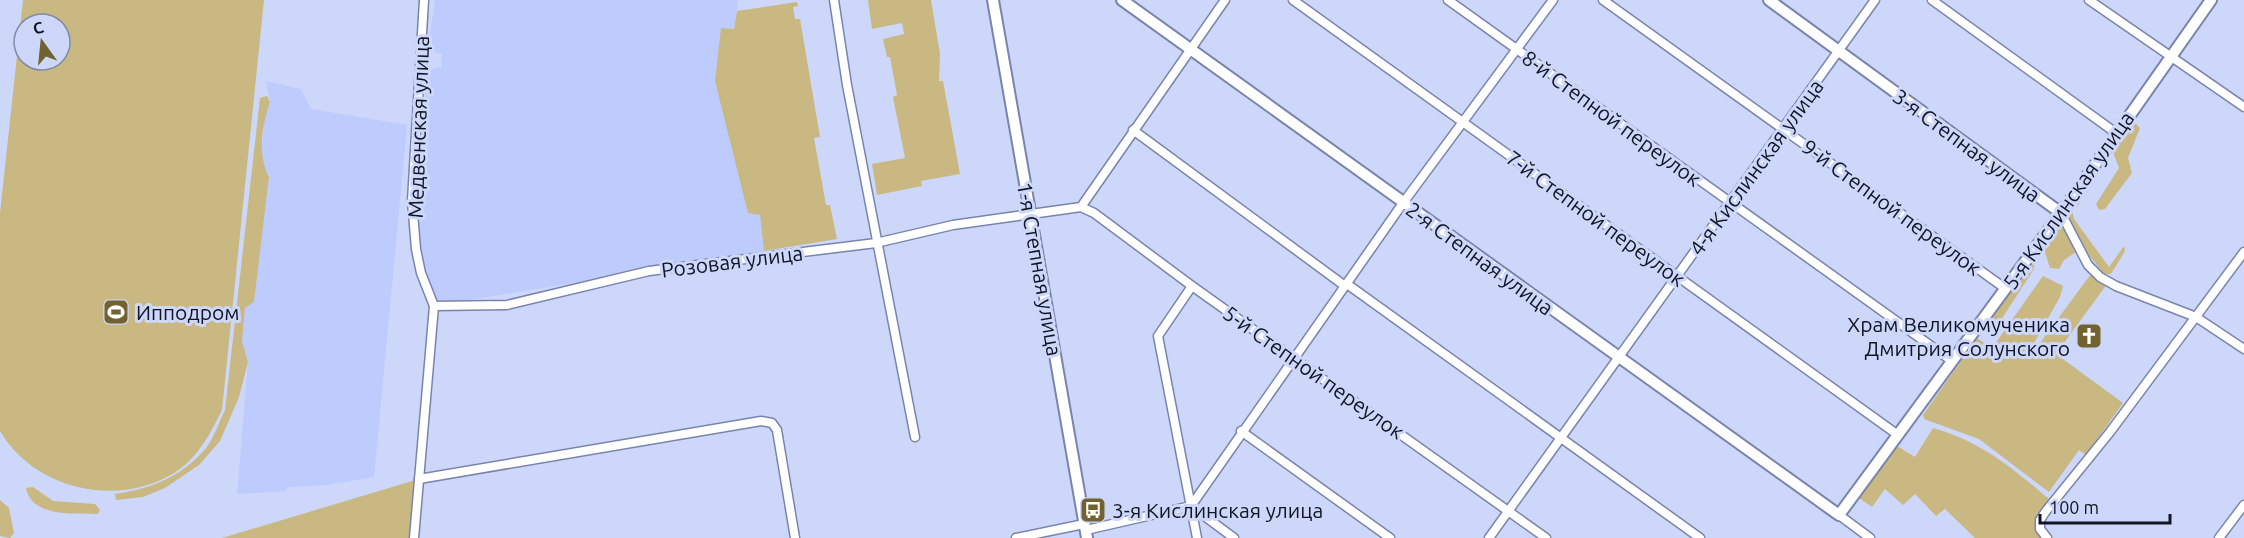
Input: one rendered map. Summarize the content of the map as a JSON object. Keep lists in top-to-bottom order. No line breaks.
{"streets":{"street":["8-й Степной переулок","Медвенская улица","3-я Степная улица","4-я Кислинская улица","5-я Кислинская улица","9-й Степной переулок","7-й Степной переулок","2-я Степная улица","Розовая улица","1-я Степная улица","5-й Степной переулок"]},"crossings":[["8-й Степной переулок","4-я Кислинская улица"],["8-й Степной переулок","5-я Кислинская улица"],["Медвенская улица","Розовая улица"],["3-я Степная улица","4-я Кислинская улица"],["3-я Степная улица","5-я Кислинская улица"],["4-я Кислинская улица","9-й Степной переулок"],["4-я Кислинская улица","7-й Степной переулок"],["4-я Кислинская улица","2-я Степная улица"],["4-я Кислинская улица","5-й Степной переулок"],["5-я Кислинская улица","9-й Степной переулок"],["5-я Кислинская улица","7-й Степной переулок"],["5-я Кислинская улица","2-я Степная улица"],["Розовая улица","1-я Степная улица"],["Розовая улица","5-й Степной переулок"]],"places":{"sports":["Ипподром"],"church":["Храм Великомученика Дмитрия Солунского"],"bus stop":["3-я Кислинская улица"]},"scale_bar":"100 m","north":"top"}
